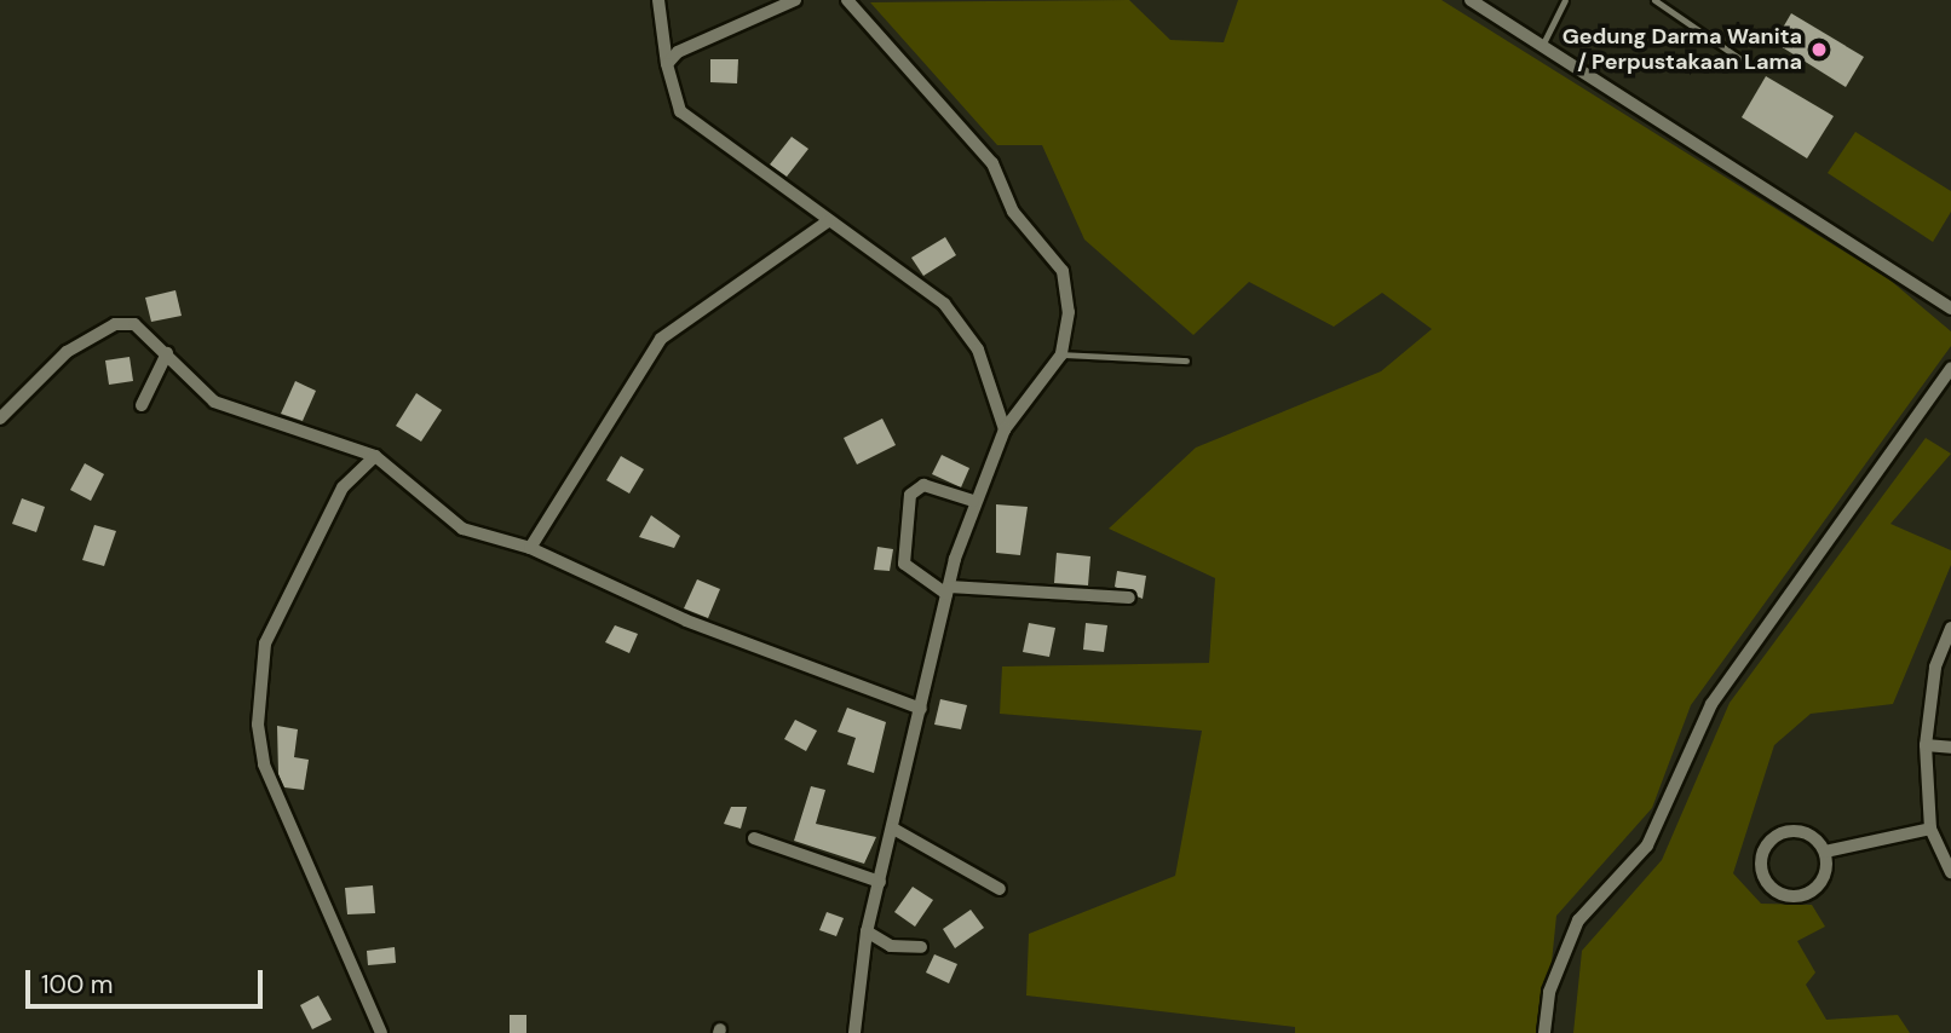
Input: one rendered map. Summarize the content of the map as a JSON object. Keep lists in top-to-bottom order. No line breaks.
{"places":["Gedung Darma Wanita / Perpustakaan Lama"],"scale_bar":"100 m"}
